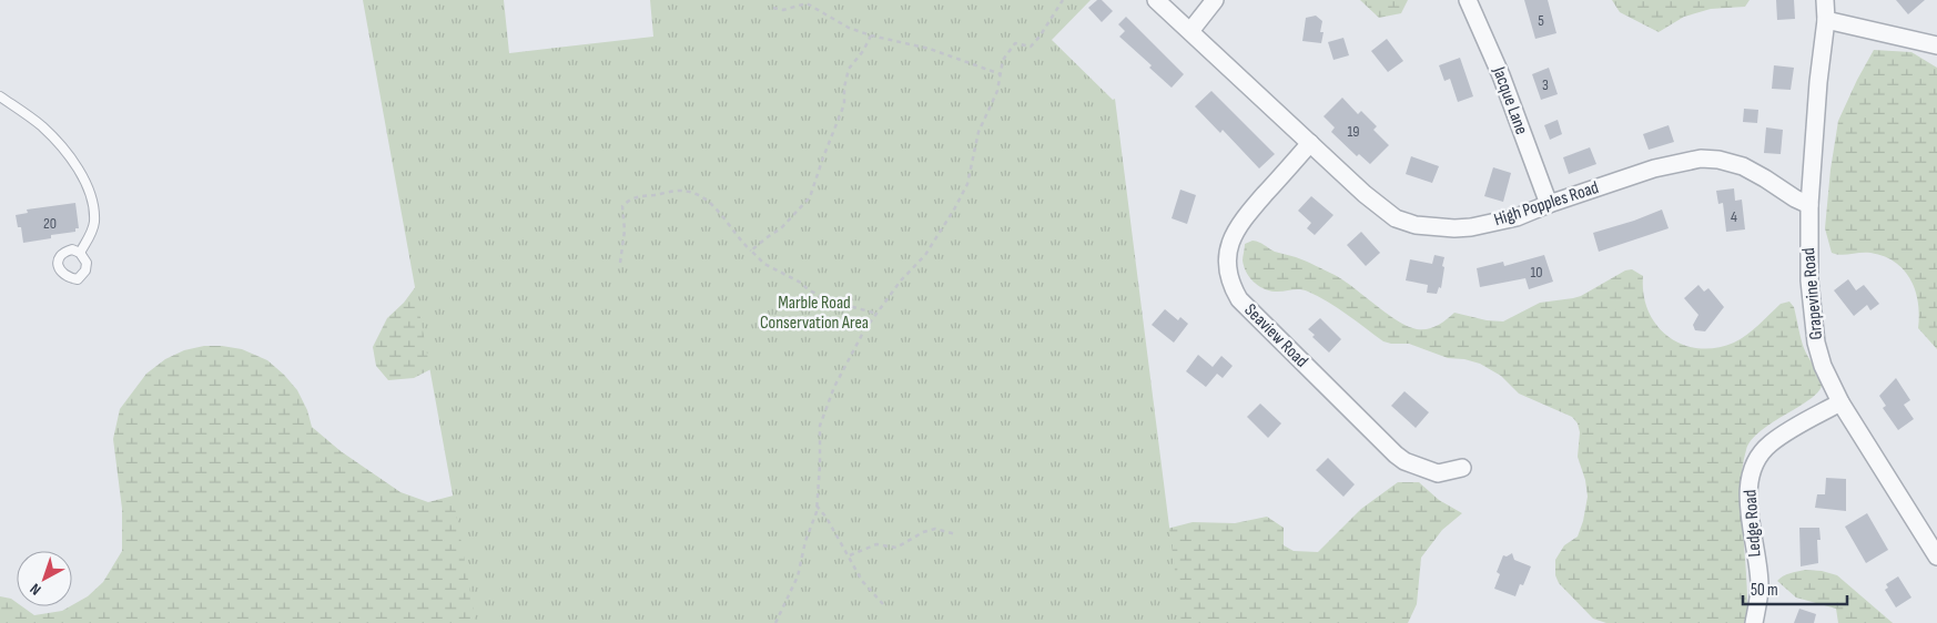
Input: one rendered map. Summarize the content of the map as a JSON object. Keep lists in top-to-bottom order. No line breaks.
{"streets":{"street":["Jacque Lane","High Popples Road","Grapevine Road","Seaview Road","Ledge Road"]},"crossings":[["Jacque Lane","High Popples Road"],["High Popples Road","Grapevine Road"],["High Popples Road","Seaview Road"],["Grapevine Road","Ledge Road"]],"parks":["Marble Road Conservation Area"],"house_numbers":["5","3","19","4","20","10"],"scale_bar":"50 m","north":"bottom left"}
